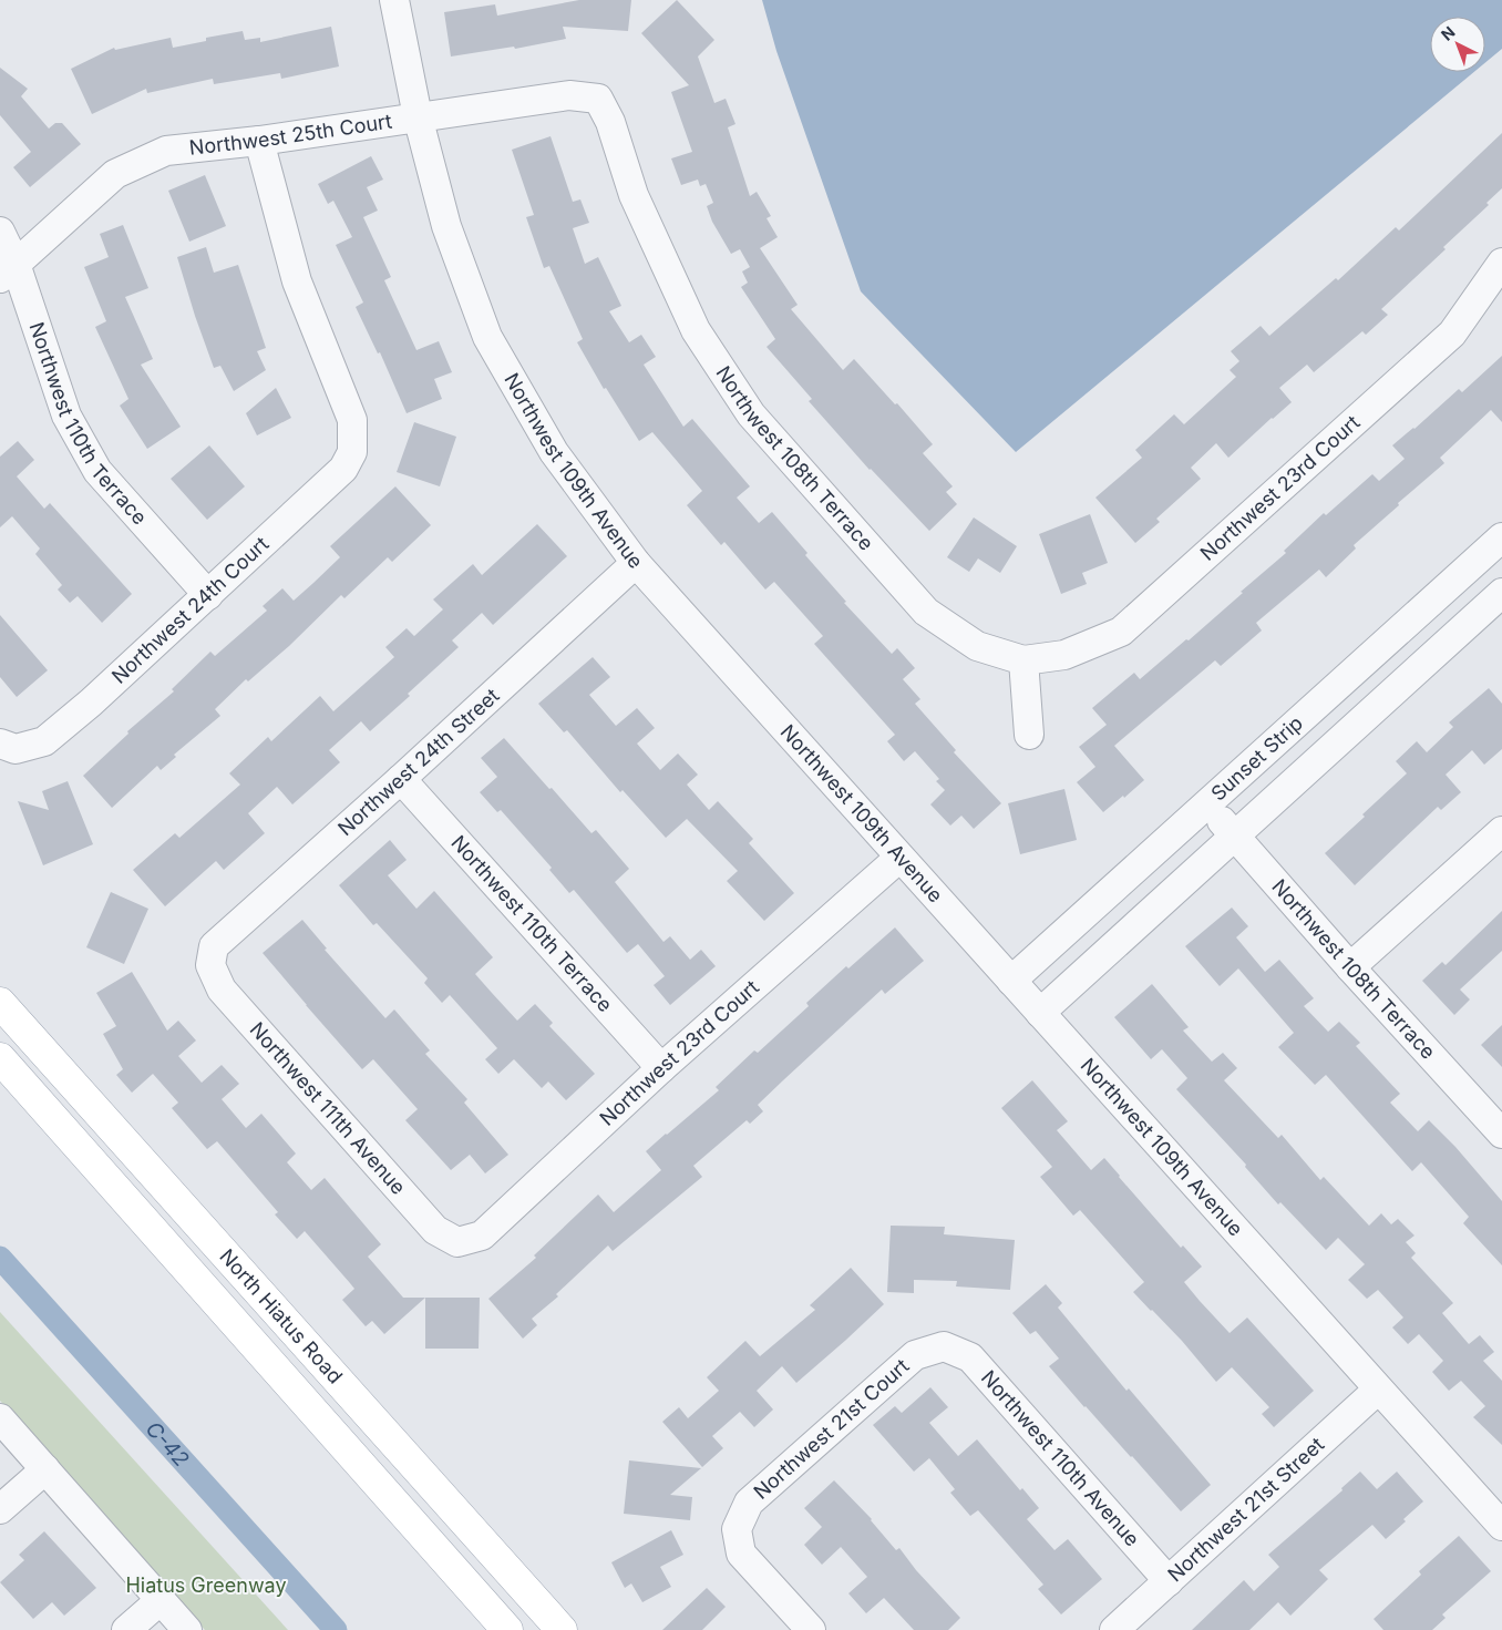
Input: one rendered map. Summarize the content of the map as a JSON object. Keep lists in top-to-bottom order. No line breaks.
{"streets":{"main road":["North Hiatus Road"],"street":["Northwest 25th Court","Northwest 110th Terrace","Northwest 108th Terrace","Northwest 109th Avenue","Northwest 23rd Court","Northwest 24th Court","Sunset Strip","Northwest 24th Street","Northwest 111th Avenue","Northwest 21st Court","Northwest 110th Avenue","Northwest 21st Street"]},"crossings":[["Northwest 25th Court","Northwest 110th Terrace"],["Northwest 25th Court","Northwest 108th Terrace"],["Northwest 25th Court","Northwest 109th Avenue"],["Northwest 25th Court","Northwest 24th Court"],["Northwest 110th Terrace","Northwest 23rd Court"],["Northwest 110th Terrace","Northwest 24th Court"],["Northwest 110th Terrace","Northwest 24th Street"],["Northwest 108th Terrace","Northwest 23rd Court"],["Northwest 108th Terrace","Sunset Strip"],["Northwest 109th Avenue","Northwest 23rd Court"],["Northwest 109th Avenue","Sunset Strip"],["Northwest 109th Avenue","Northwest 24th Street"],["Northwest 109th Avenue","Northwest 21st Street"],["Northwest 23rd Court","Northwest 111th Avenue"],["Northwest 24th Street","Northwest 111th Avenue"],["Northwest 21st Court","Northwest 110th Avenue"],["Northwest 110th Avenue","Northwest 21st Street"]],"water":["C-42"],"parks":["Hiatus Greenway"],"north":"top left"}
